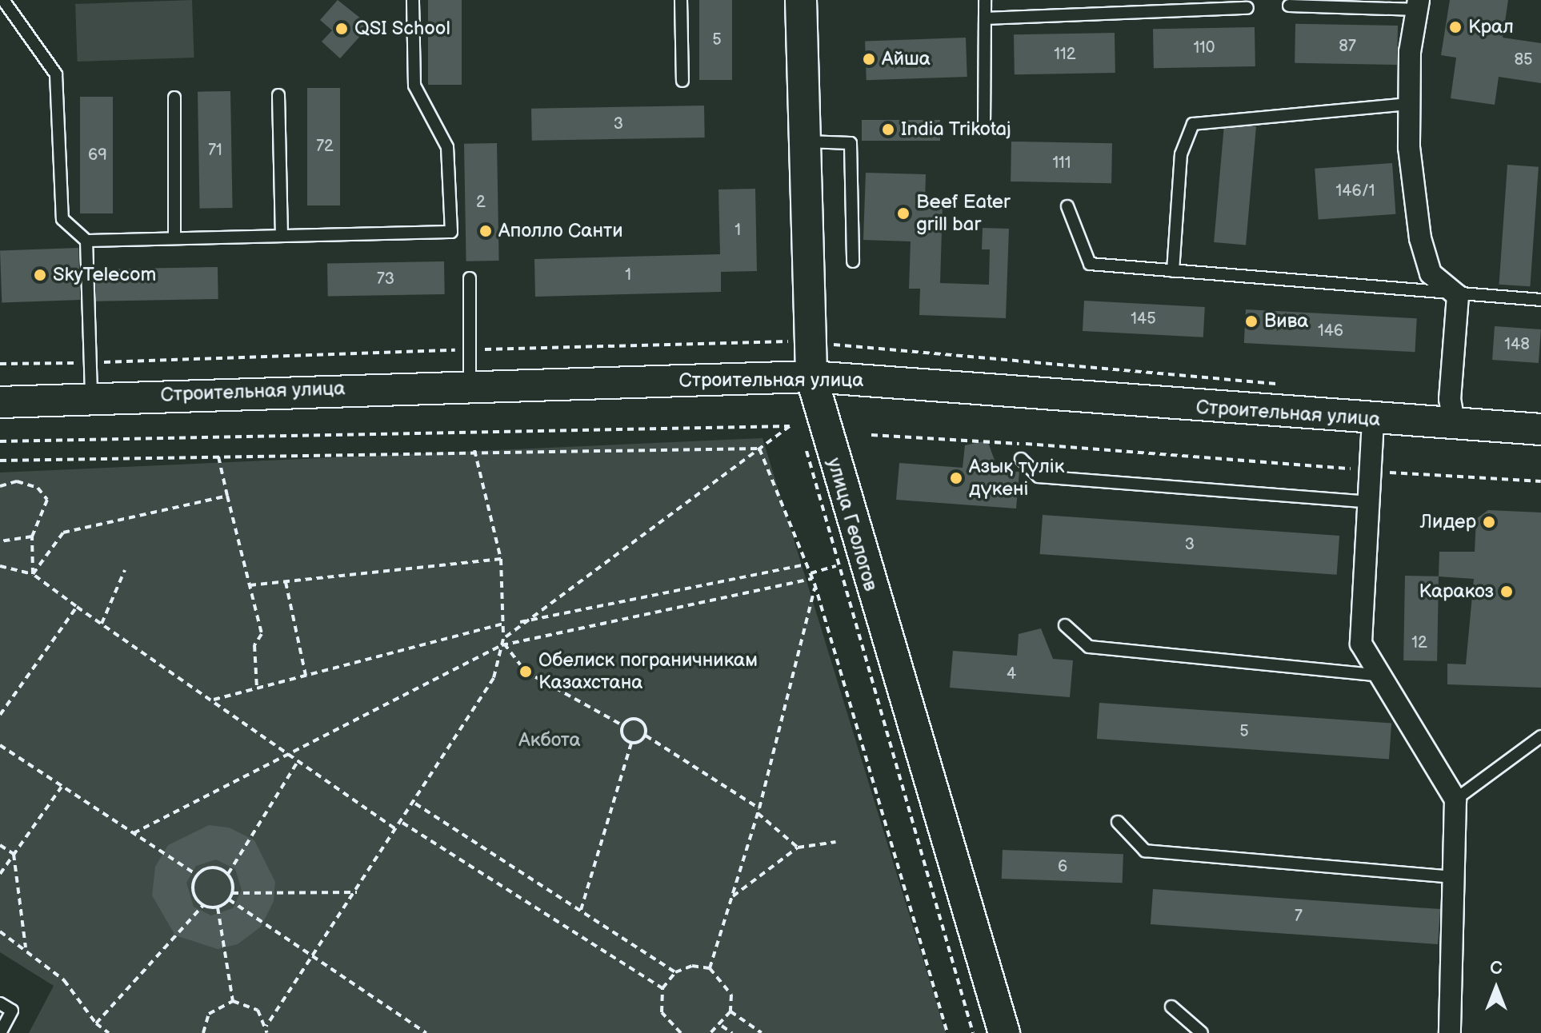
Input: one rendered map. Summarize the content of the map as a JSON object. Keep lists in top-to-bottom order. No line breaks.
{"streets":{"main road":["Строительная улица","улица Геологов"]},"crossings":[["Строительная улица","улица Геологов"]],"parks":["Акбота"],"places":["Крал","QSI School","Айша","India Trikotaj","Beef Eater grill bar","Аполло Санти","SkyTelecom","Вива","Азық түлік дүкені","Лидер","Каракоз","Обелиск пограничникам Казахстана"],"house_numbers":["5","87","110","112","85","3","72","71","69","111","146/1","2","1","1","73","145","146","148","3","12","4","5","6","7"],"north":"top"}
